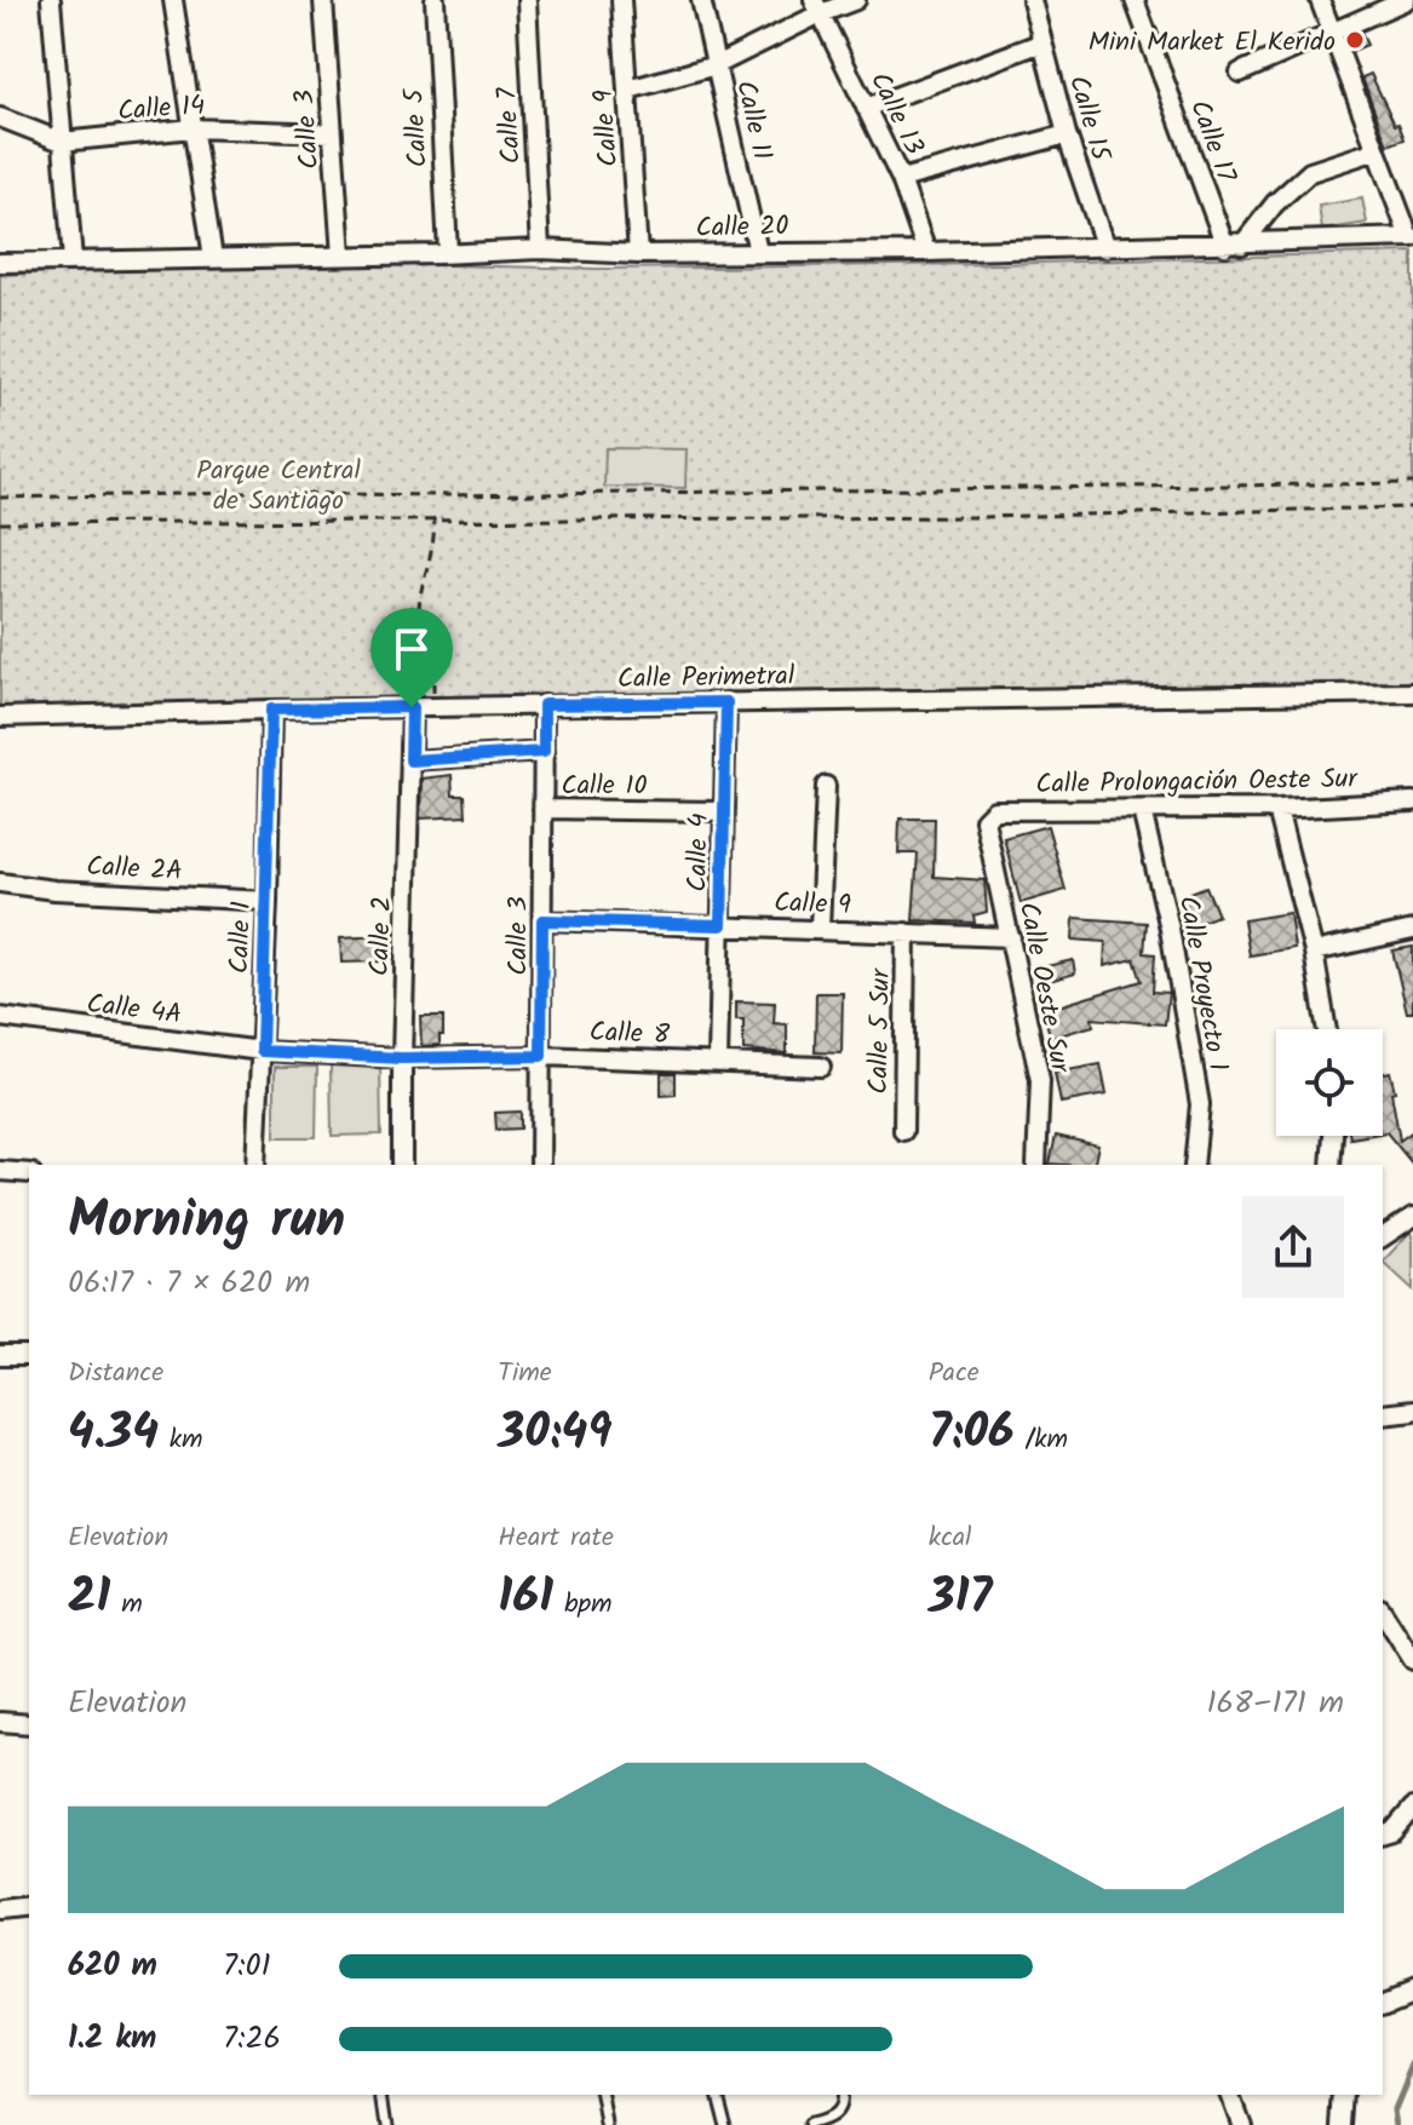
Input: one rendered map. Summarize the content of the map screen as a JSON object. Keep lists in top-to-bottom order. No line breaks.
{"streets":{"street":["Calle 14","Calle 13","Calle 15","Calle 11","Calle 7","Calle 5","Calle 9","Calle 3","Calle 17","Calle 20","Calle Perimetral","Calle Prolongación Oeste Sur","Calle 10","Calle 4","Calle 2A","Calle 2","Calle 1","Calle Proyecto 1","Calle Oeste Sur","Calle 4A","Calle 8","Calle 5 Sur"]},"crossings":[["Calle 14","Calle 3"],["Calle 13","Calle 20"],["Calle 15","Calle 20"],["Calle 11","Calle 20"],["Calle 7","Calle 20"],["Calle 5","Calle 20"],["Calle 9","Calle 3"],["Calle 9","Calle 20"],["Calle 9","Calle 4"],["Calle 9","Calle Oeste Sur"],["Calle 9","Calle 5 Sur"],["Calle 3","Calle 20"],["Calle 3","Calle Perimetral"],["Calle 3","Calle 10"],["Calle 3","Calle 8"],["Calle 17","Calle 20"],["Calle Perimetral","Calle 4"],["Calle Perimetral","Calle 2"],["Calle Perimetral","Calle 1"],["Calle Prolongación Oeste Sur","Calle Proyecto 1"],["Calle Prolongación Oeste Sur","Calle Oeste Sur"],["Calle 10","Calle 4"],["Calle 4","Calle 8"],["Calle 2A","Calle 1"],["Calle 2","Calle 8"],["Calle 1","Calle 4A"],["Calle 1","Calle 8"],["Calle 4A","Calle 8"]],"parks":["Parque Central de Santiago"],"places":["Mini Market El Kerido"],"page":{"heading":["Morning run","06:17 · 7 × 620 m"],"stats":[["Distance","4.34 km"],["Time","30:49"],["Pace","7:06 /km"],["Elevation","21 m"],["Heart rate","161 bpm"],["kcal","317"]],"chart":["Elevation","168–171 m"],"list":[{"name":"620 m","note":"7:01"},{"name":"1.2 km","note":"7:26"}]}}
